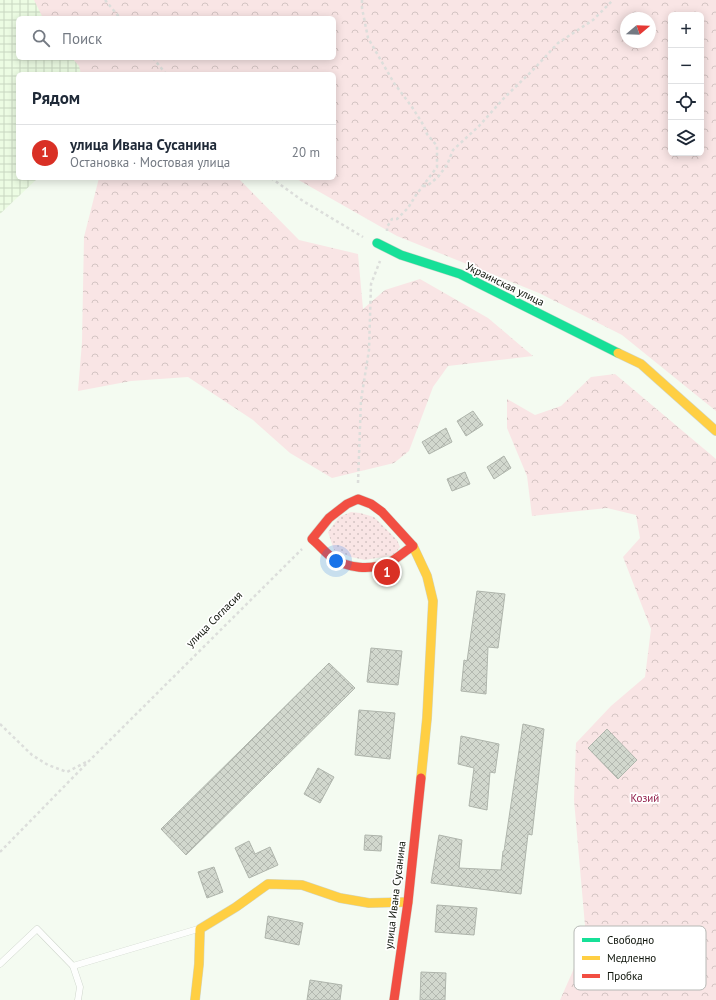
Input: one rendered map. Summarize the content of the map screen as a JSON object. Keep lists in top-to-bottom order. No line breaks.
{"streets":{"street":["Украинская улица","улица Ивана Сусанина"],"path":["улица Согласия"]},"parks":["Козий"],"legend":["Свободно","Медленно","Пробка"],"north":"right","page":{"map_buttons":["+","−"],"search":"Поиск","heading":"Рядом","list":[{"mark":"1","name":"улица Ивана Сусанина","note":"Остановка · Мостовая улица","value":"20 m"}],"pins":"1"}}
